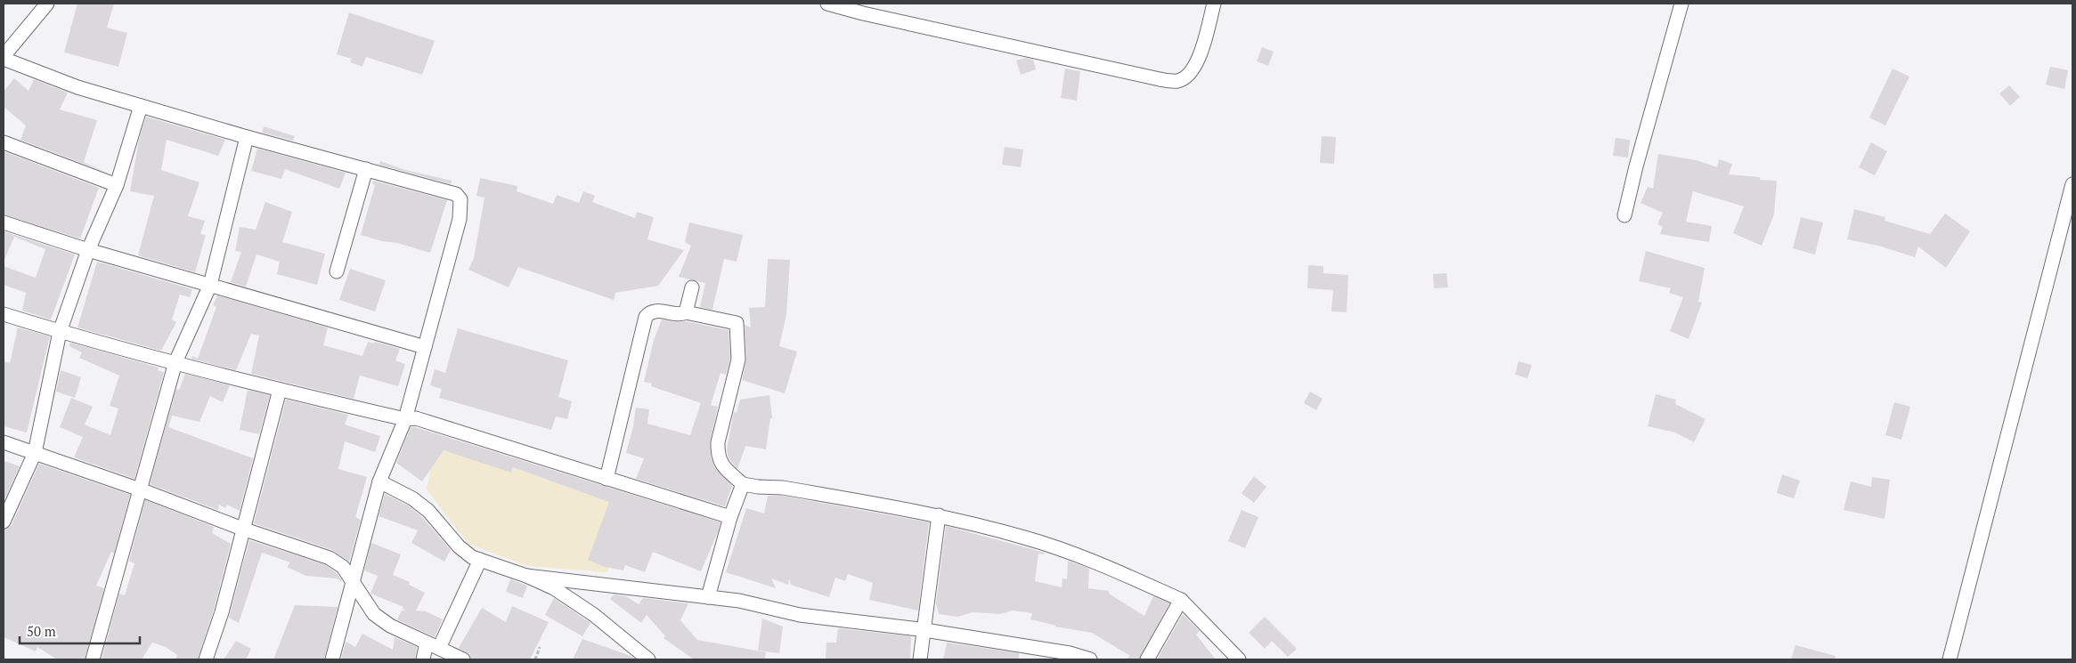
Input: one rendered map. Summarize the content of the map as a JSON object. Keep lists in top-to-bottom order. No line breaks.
{"scale_bar":"50 m"}
